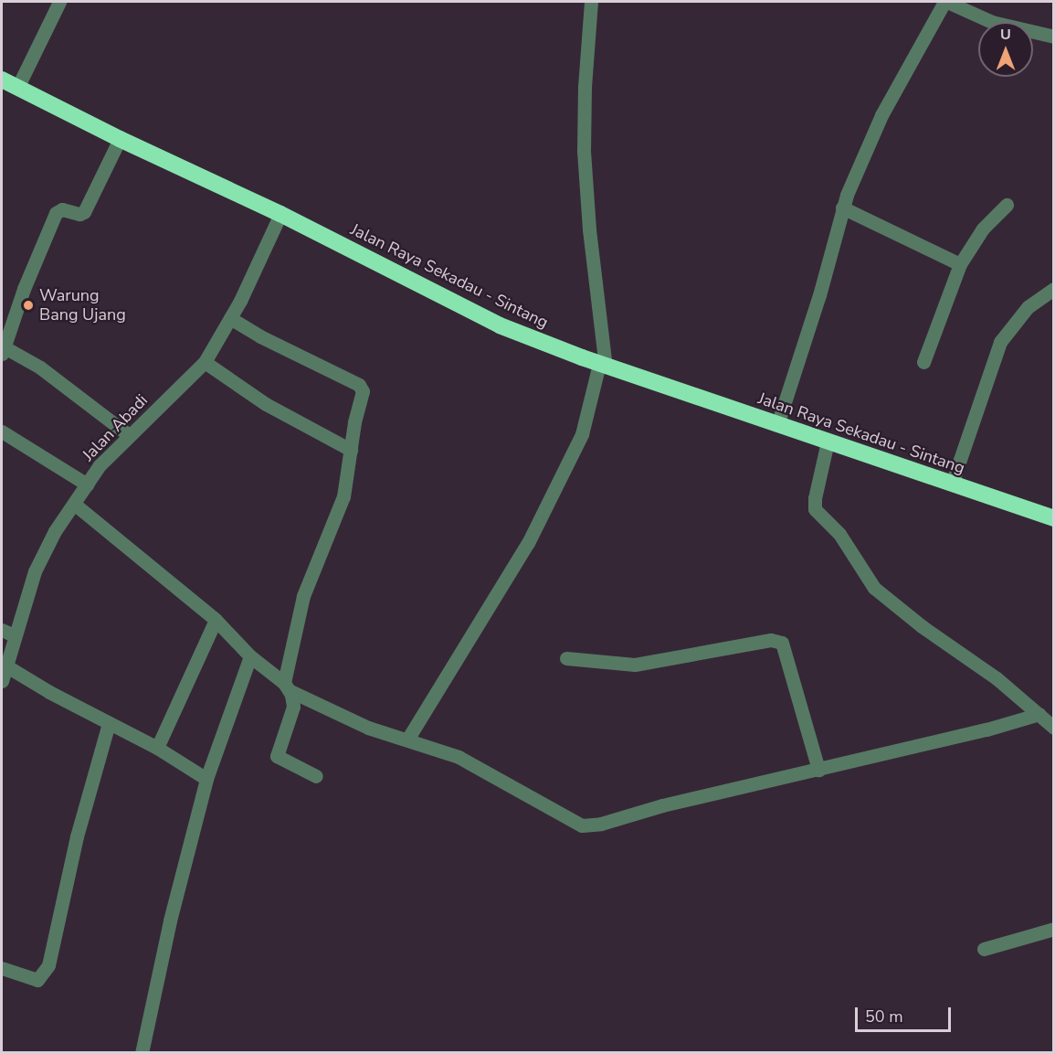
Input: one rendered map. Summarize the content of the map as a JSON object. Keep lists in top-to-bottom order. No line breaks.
{"streets":{"highway":["Jalan Raya Sekadau - Sintang"],"street":["Jalan Abadi"]},"crossings":[["Jalan Raya Sekadau - Sintang","Jalan Abadi"]],"places":["Warung Bang Ujang"],"scale_bar":"50 m","north":"top"}
